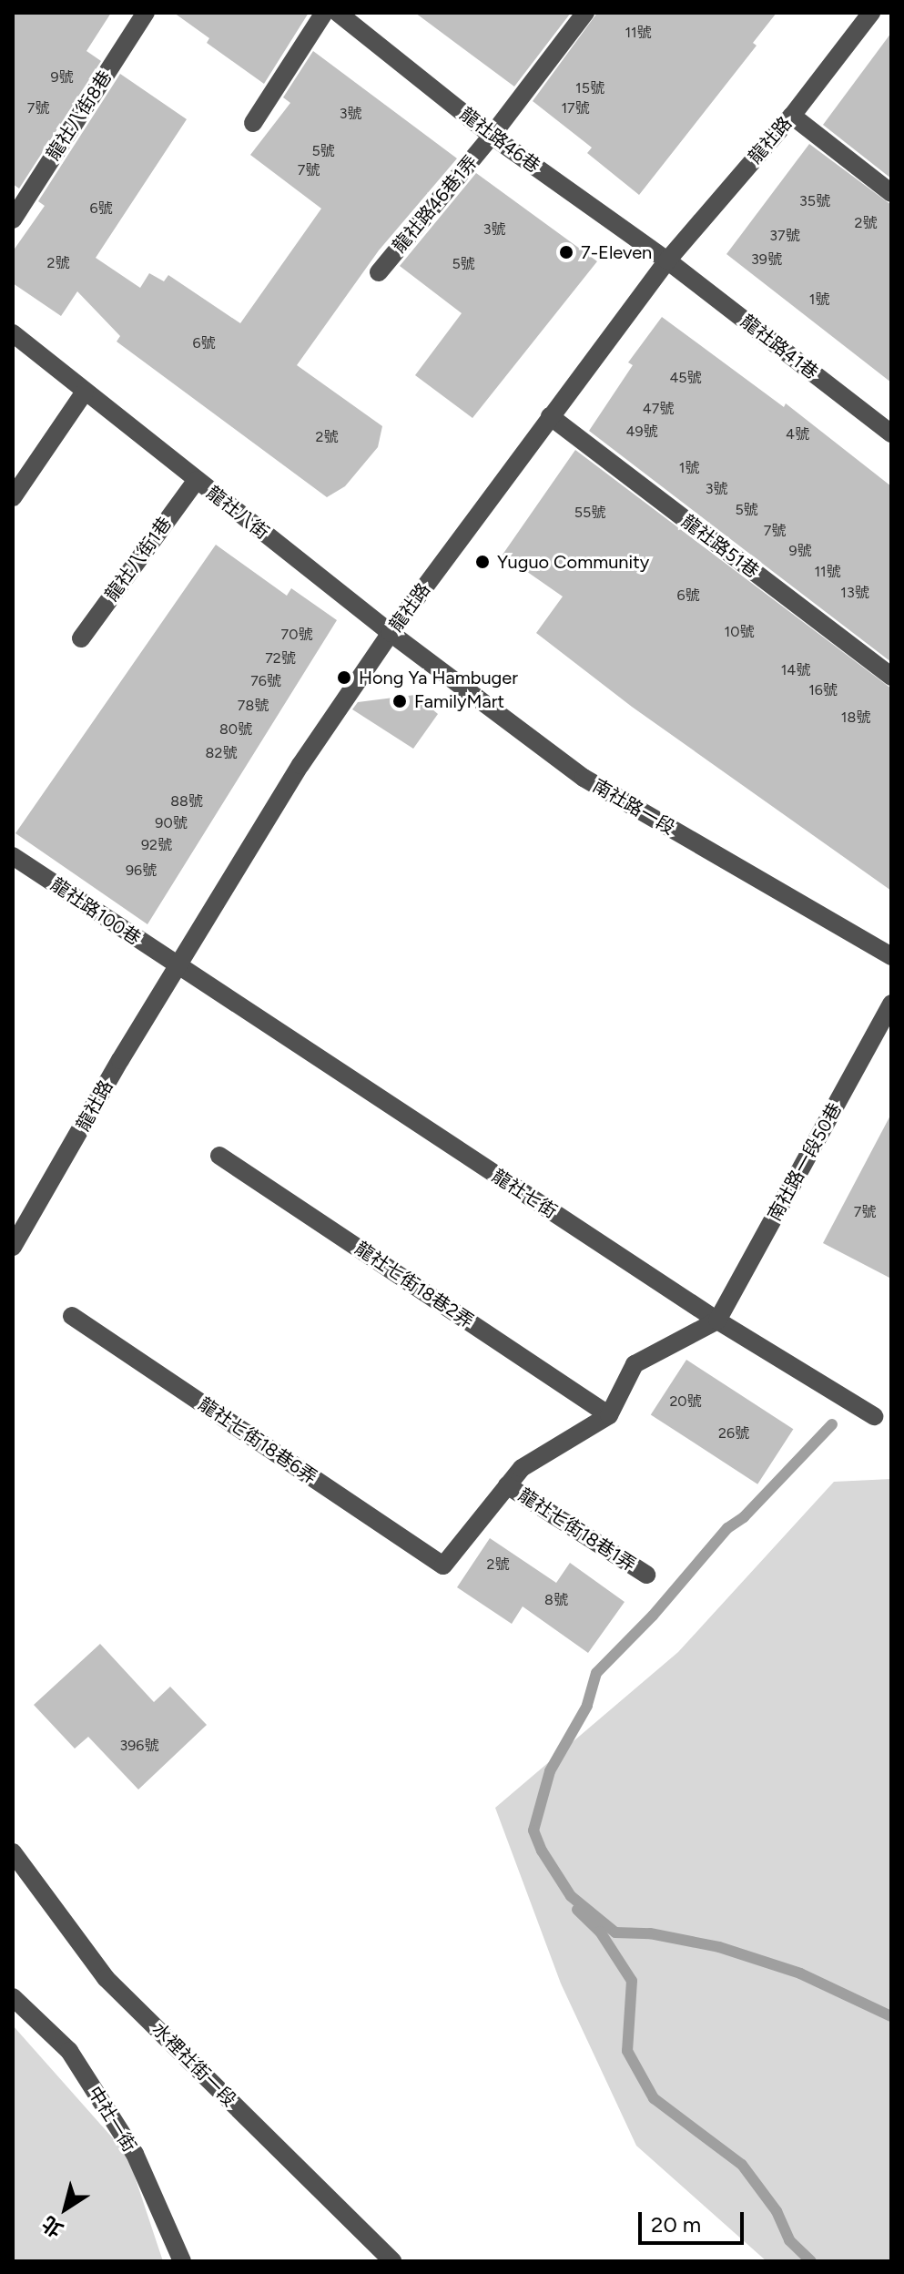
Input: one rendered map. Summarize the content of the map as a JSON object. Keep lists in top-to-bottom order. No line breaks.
{"streets":{"street":["龍社八街8巷","龍社路46巷","龍社路","龍社路46巷1弄","龍社路41巷","龍社八街","龍社路51巷","龍社八街1巷","南社路一段","龍社路100巷","南社路一段50巷","龍社七街","龍社七街18巷2弄","龍社七街18巷6弄","龍社七街18巷1弄","水裡社街一段","中社一街"]},"crossings":[["龍社路46巷","龍社路"],["龍社路46巷","龍社路46巷1弄"],["龍社路46巷","龍社路41巷"],["龍社路","龍社路41巷"],["龍社路","龍社八街"],["龍社路","龍社路51巷"],["龍社路","南社路一段"],["龍社路","龍社路100巷"],["龍社路","龍社七街"],["龍社八街","龍社八街1巷"],["龍社八街","南社路一段"],["龍社路100巷","龍社七街"],["南社路一段50巷","龍社七街"],["龍社七街18巷6弄","龍社七街18巷1弄"]],"places":["7-Eleven","Yuguo Community","Hong Ya Hambuger","FamilyMart"],"house_numbers":["11號","9號","15號","7號","17號","3號","5號","7號","35號","6號","2號","3號","37號","39號","2號","5號","1號","6號","45號","47號","49號","4號","2號","1號","3號","5號","55號","7號","9號","11號","13號","6號","10號","70號","72號","14號","76號","16號","78號","18號","80號","82號","88號","90號","92號","96號","7號","20號","26號","2號","8號","396號"],"scale_bar":"20 m","north":"bottom left"}
